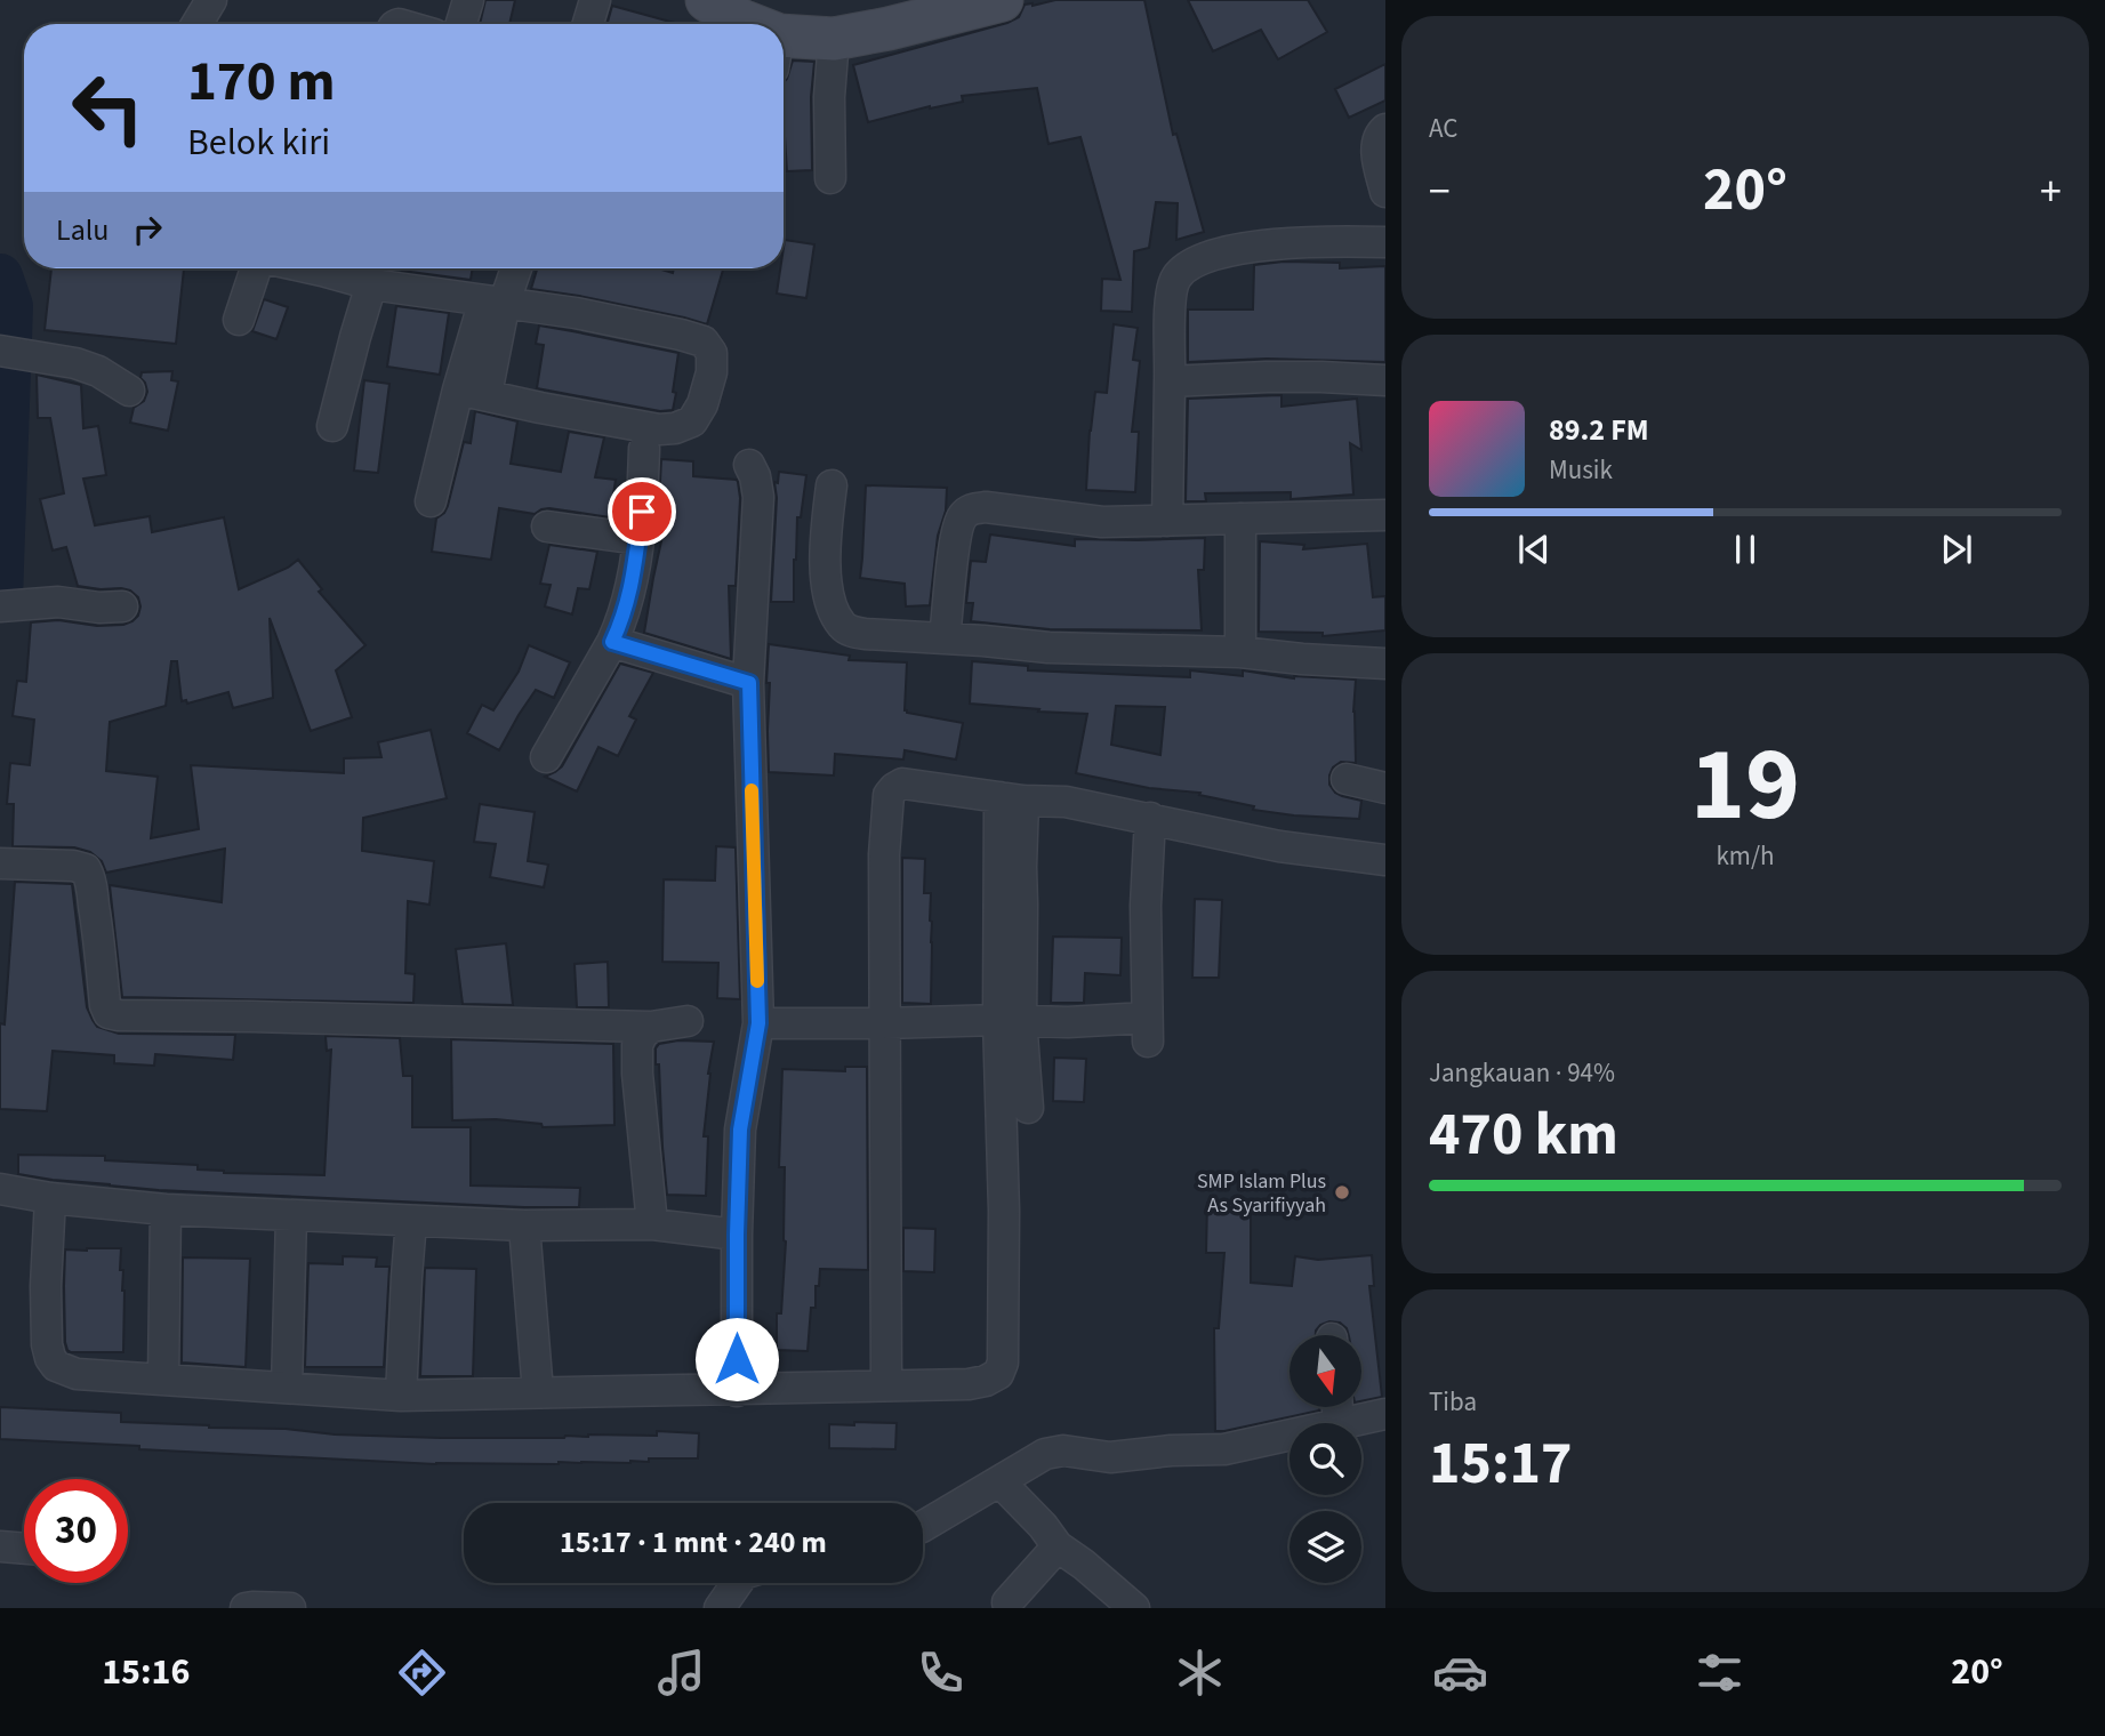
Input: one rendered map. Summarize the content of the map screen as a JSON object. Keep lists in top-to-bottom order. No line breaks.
{"places":["SMP Islam Plus As Syarifiyyah"],"north":"bottom","page":{"tile":["AC",["19","km/h"],["Jangkauan · 94%","470 km"],["Tiba","15:17"]],"turn":["170 m","Belok kiri"],"heat":["−","20°","+"],"then":"Lalu","song":["89.2 FM","Musik"],"limit":"30","trip":"15:17 · 1 mnt · 240 m","tabs":["15:16","20°"]}}
